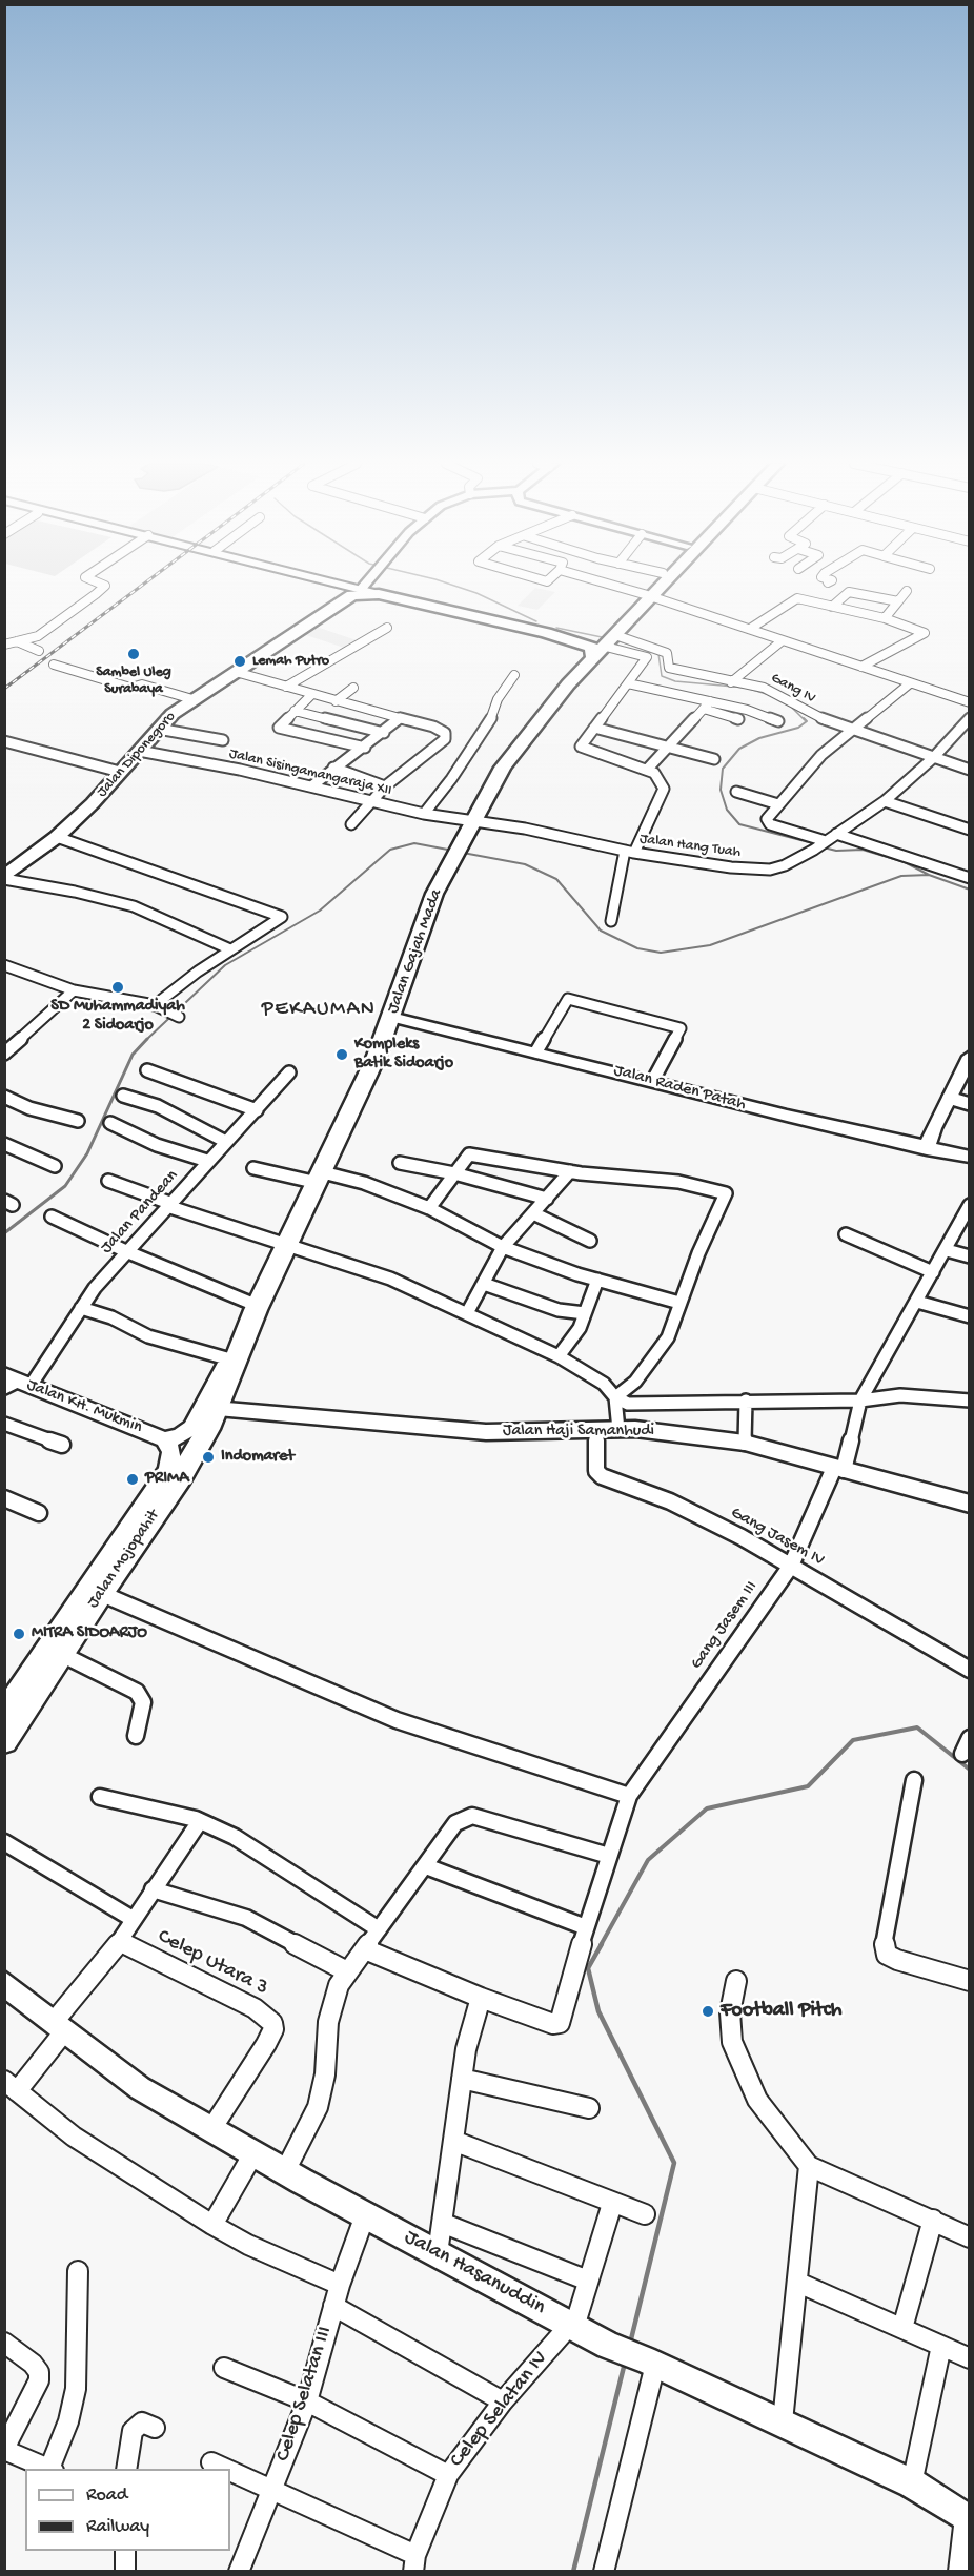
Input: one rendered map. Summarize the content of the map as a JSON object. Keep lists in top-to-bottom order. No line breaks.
{"streets":{"highway":["Jalan Diponegoro","Jalan Gajah Mada","Jalan Mojopahit"],"street":["Gang IV","Jalan Sisingamangaraja XII","Jalan Hang Tuah","Jalan Raden Patah","Jalan Pandean","Jalan KH. Mukmin","Jalan Haji Samanhudi","Gang Jasem IV","Gang Jasem III","Celep Utara 3","Jalan Hasanuddin","Celep Selatan III","Celep Selatan IV"]},"crossings":[["Gang IV","Jalan Hang Tuah"],["Gang IV","Jalan Gajah Mada"],["Jalan Diponegoro","Jalan Sisingamangaraja XII"],["Jalan Sisingamangaraja XII","Jalan Hang Tuah"],["Jalan Sisingamangaraja XII","Jalan Gajah Mada"],["Jalan Hang Tuah","Jalan Gajah Mada"],["Jalan Gajah Mada","Jalan Raden Patah"],["Jalan Gajah Mada","Jalan KH. Mukmin"],["Jalan Gajah Mada","Jalan Haji Samanhudi"],["Jalan Gajah Mada","Jalan Mojopahit"],["Jalan Pandean","Jalan KH. Mukmin"],["Jalan KH. Mukmin","Jalan Mojopahit"],["Jalan Haji Samanhudi","Gang Jasem IV"],["Jalan Haji Samanhudi","Jalan Mojopahit"],["Jalan Haji Samanhudi","Gang Jasem III"],["Gang Jasem IV","Gang Jasem III"],["Celep Utara 3","Jalan Hasanuddin"],["Jalan Hasanuddin","Celep Selatan III"],["Jalan Hasanuddin","Celep Selatan IV"]],"districts":["PEKAUMAN"],"places":["Sambel Uleg Surabaya","Lemah Putro","SD Muhammadiyah 2 Sidoarjo","Kompleks Batik Sidoarjo","Indomaret","PRIMA","MITRA SIDOARJO","Football Pitch"],"legend":["Road","Railway"]}
